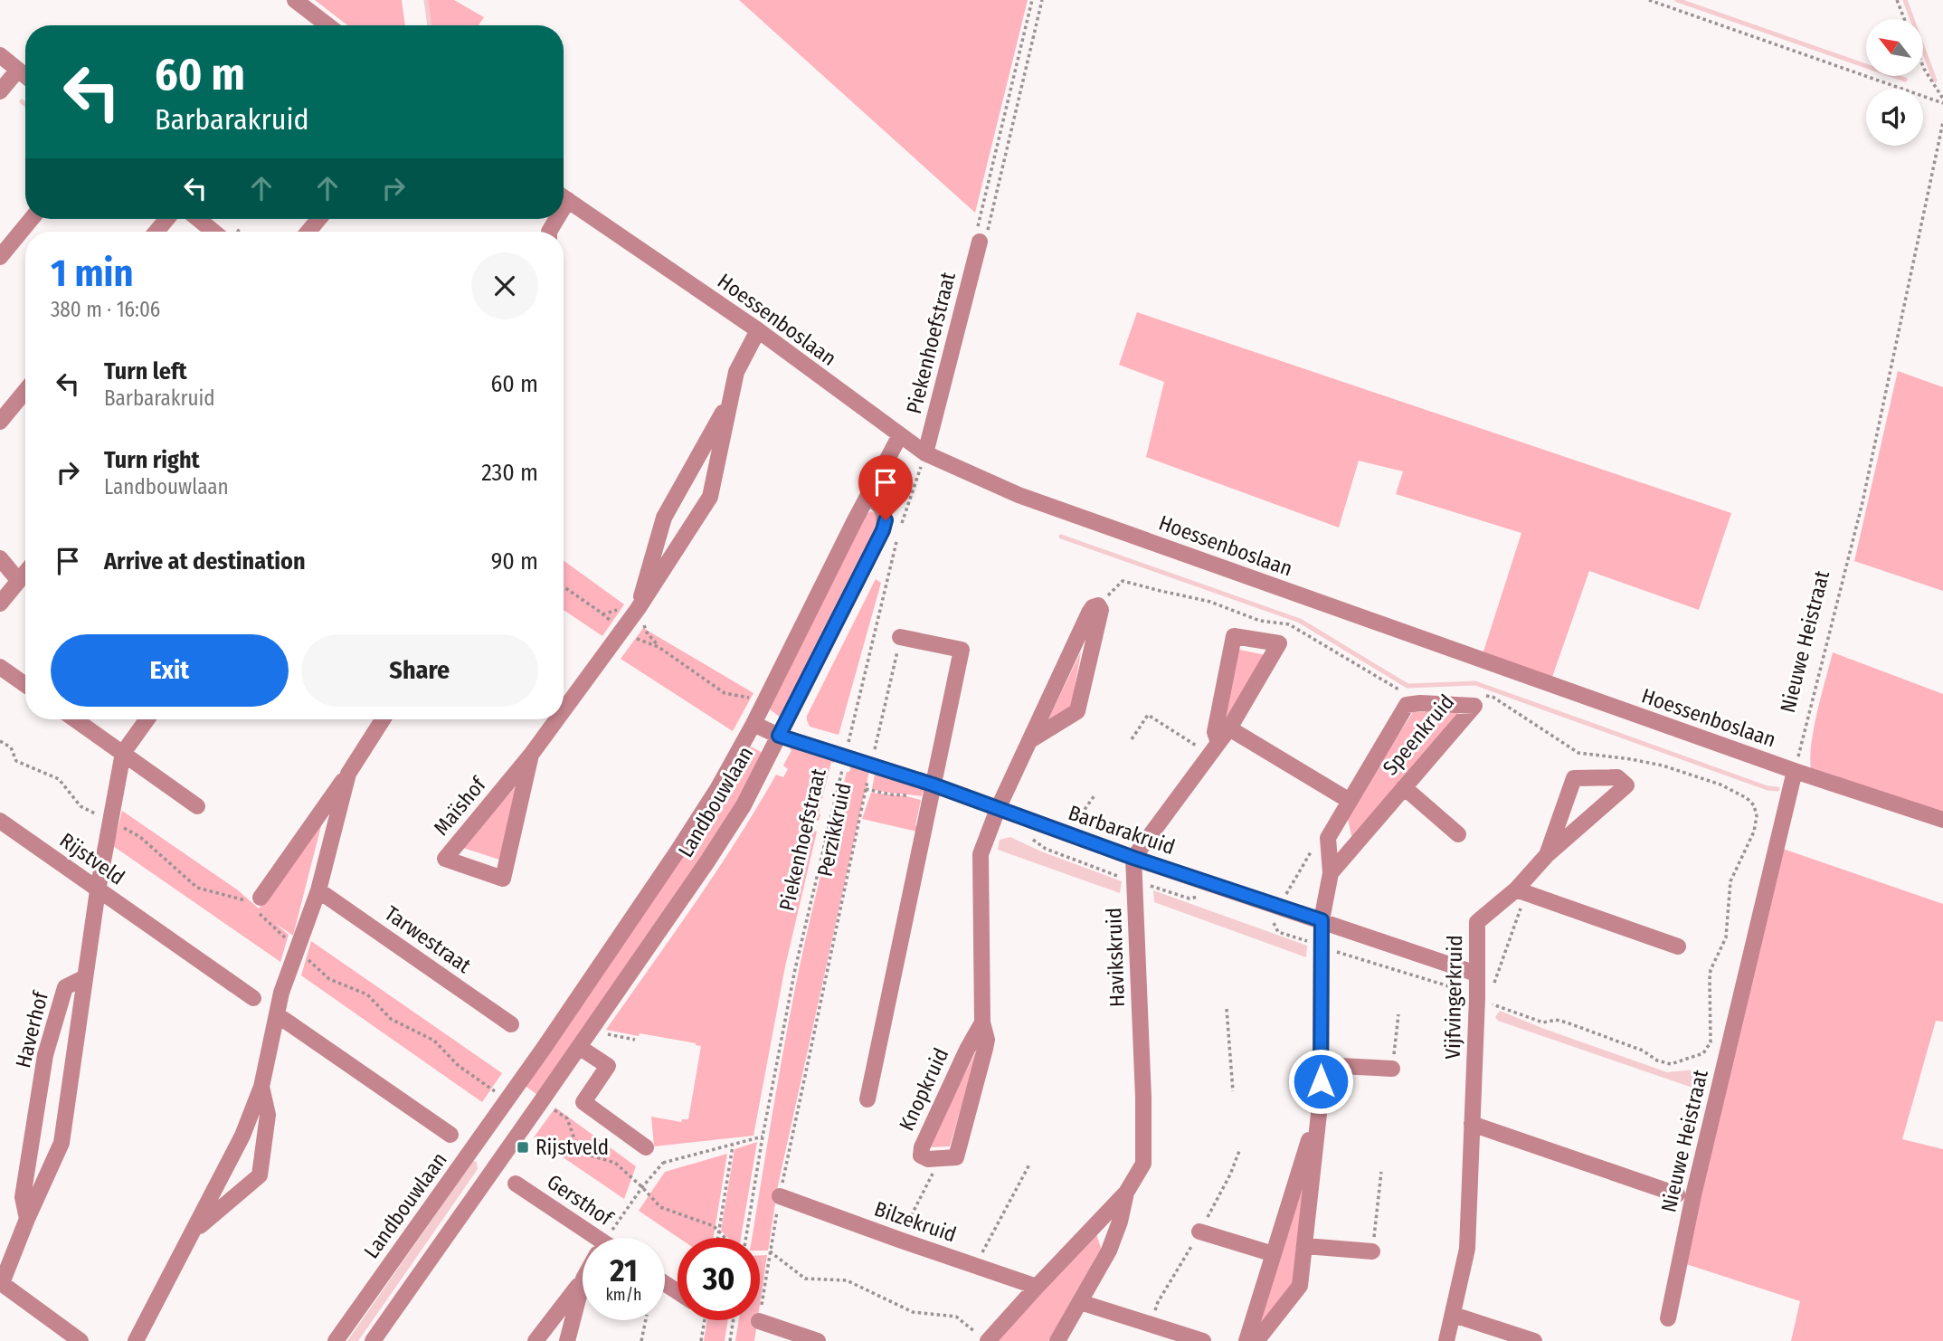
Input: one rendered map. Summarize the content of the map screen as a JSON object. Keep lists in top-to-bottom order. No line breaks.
{"streets":{"street":["Hoessenboslaan","Piekenhoefstraat","Nieuwe Heistraat","Speenkruid","Landbouwlaan","Maïshof","Barbarakruid","Rijstveld","Tarwestraat","Havikskruid","Vijfvingerkruid","Haverhof","Knopkruid","Gersthof","Bilzekruid"],"path":["Perzikkruid"]},"crossings":[["Hoessenboslaan","Piekenhoefstraat"],["Hoessenboslaan","Nieuwe Heistraat"],["Hoessenboslaan","Landbouwlaan"],["Hoessenboslaan","Maïshof"],["Piekenhoefstraat","Barbarakruid"],["Speenkruid","Barbarakruid"],["Landbouwlaan","Barbarakruid"],["Perzikkruid","Barbarakruid"],["Perzikkruid","Bilzekruid"],["Barbarakruid","Havikskruid"],["Barbarakruid","Vijfvingerkruid"],["Barbarakruid","Knopkruid"],["Rijstveld","Haverhof"],["Havikskruid","Bilzekruid"]],"places":{"transit":["Rijstveld"]},"north":"top left","page":{"turn":["60 m","Barbarakruid"],"heading":["1 min","380 m · 16:06"],"list":[{"name":"Turn left","note":"Barbarakruid","value":"60 m"},{"name":"Turn right","note":"Landbouwlaan","value":"230 m"},{"name":"Arrive at destination","value":"90 m"}],"buttons":["Exit","Share"],"speed":"21 km/h","limit":"30"}}
